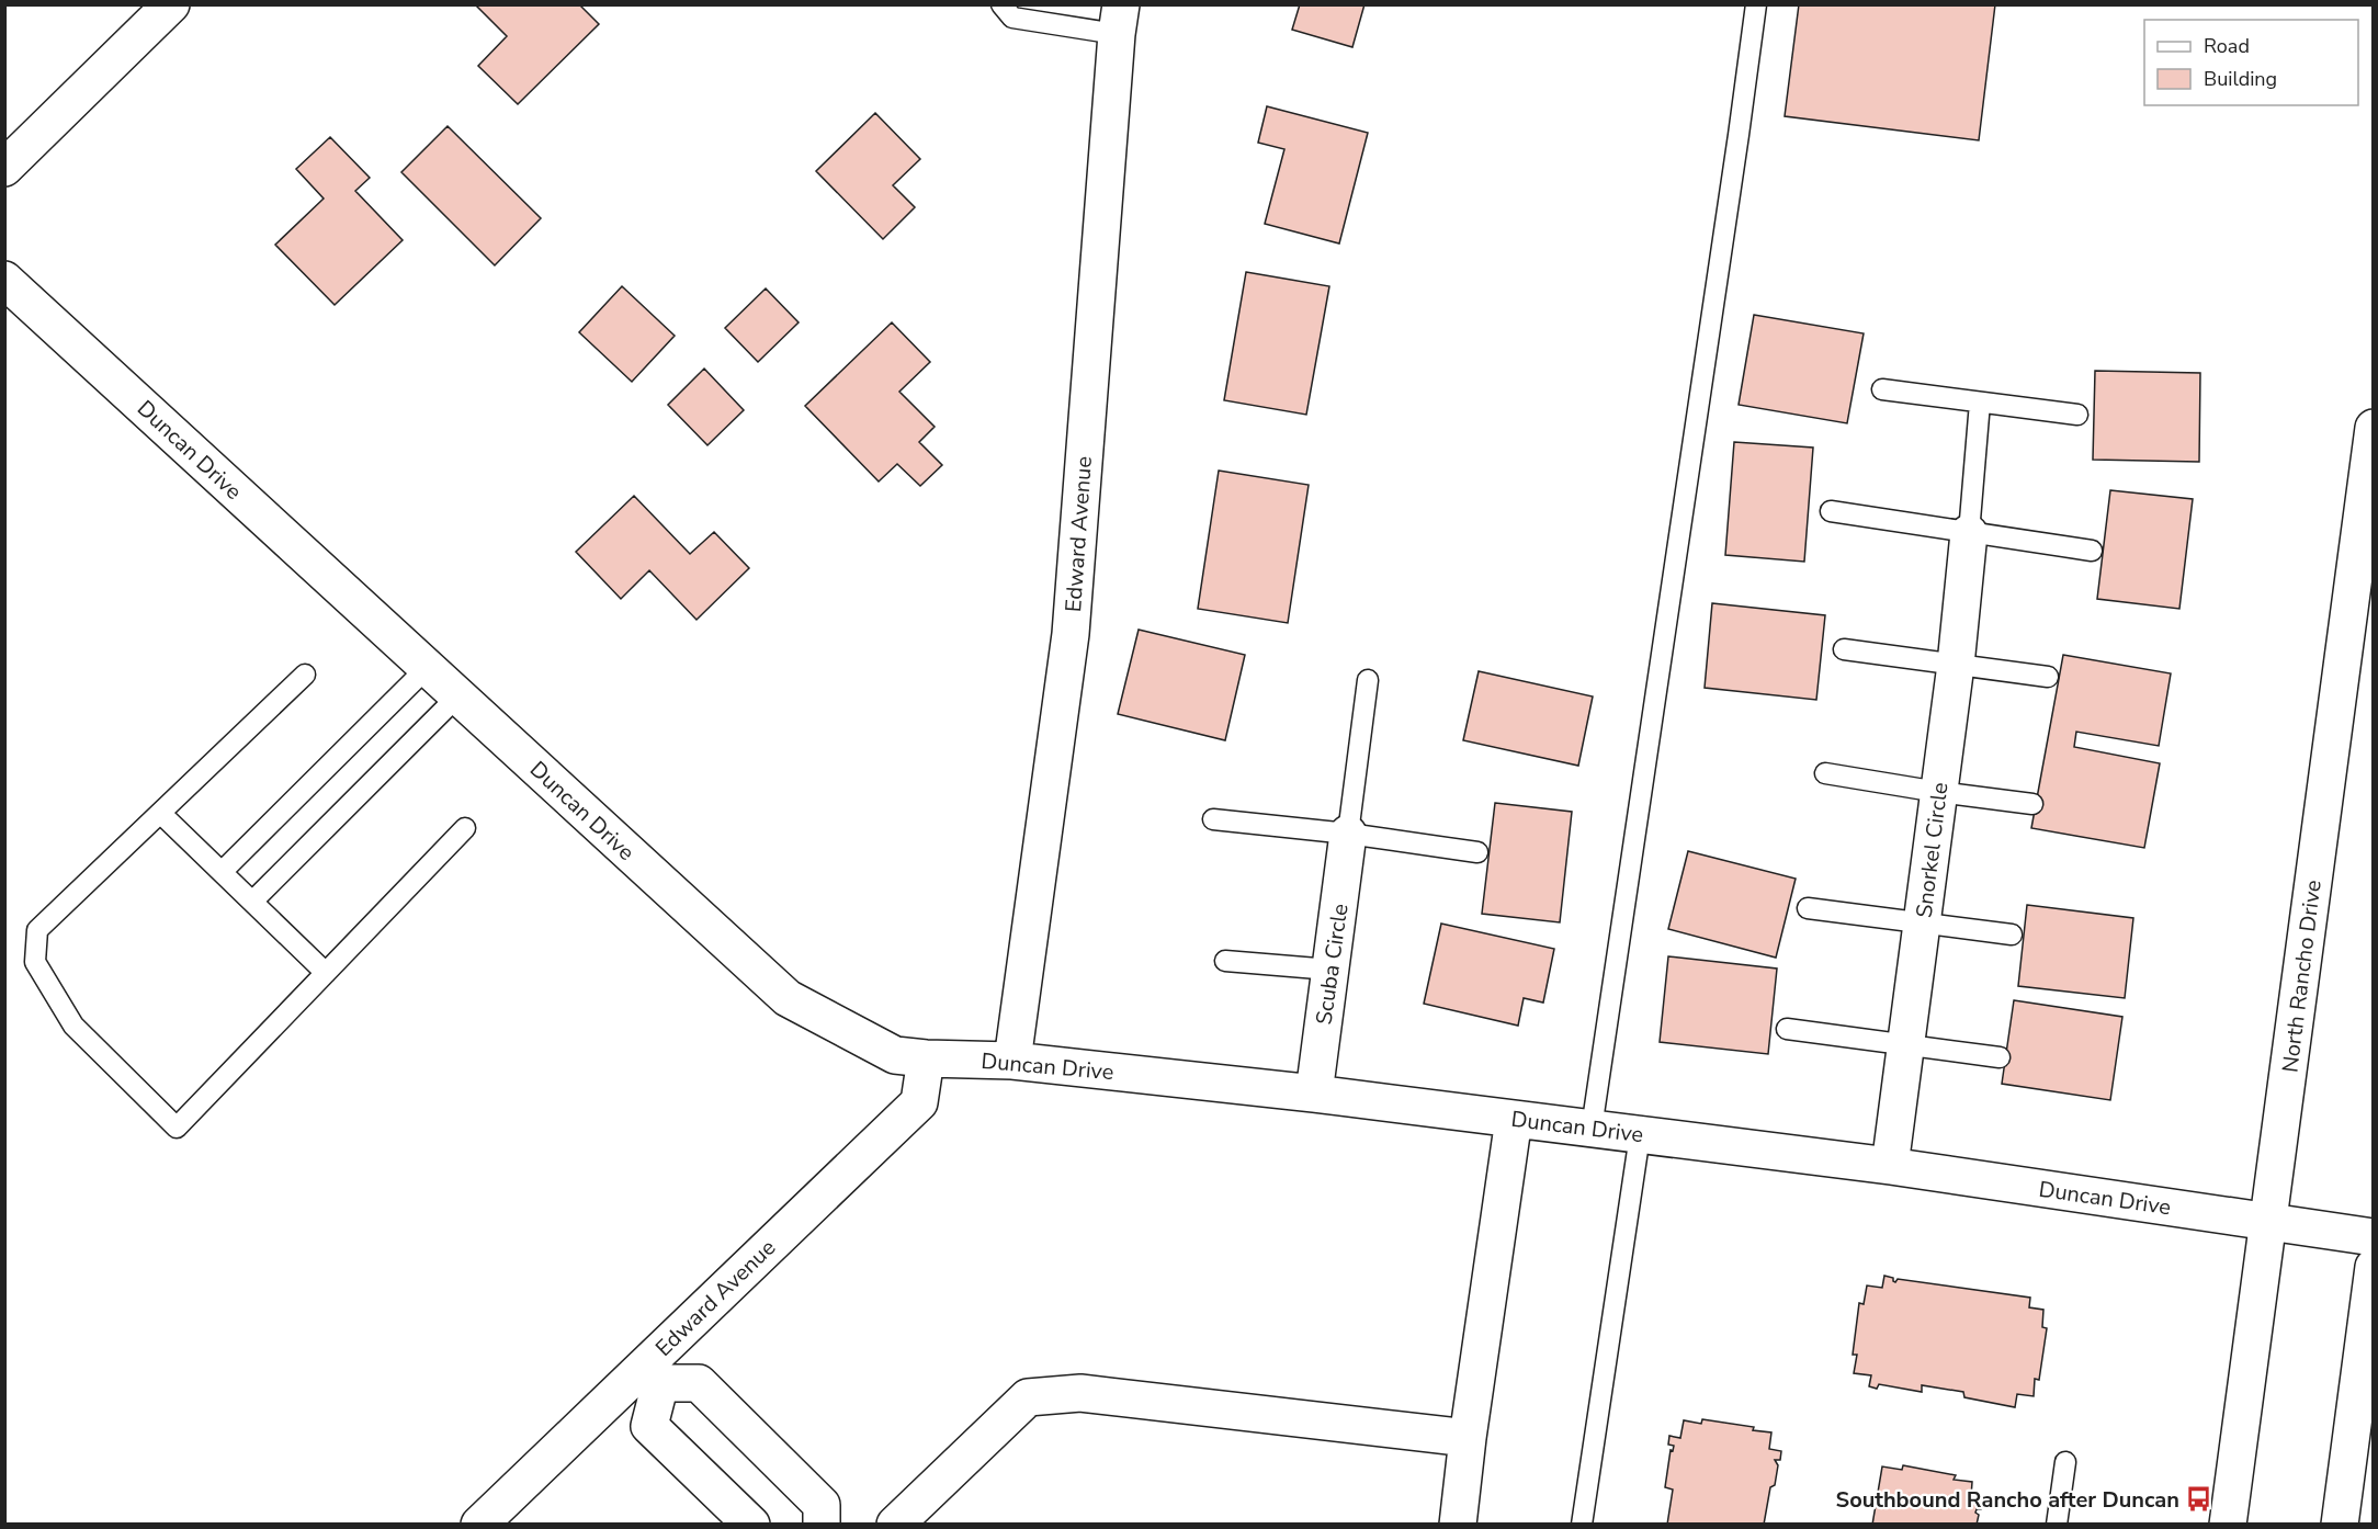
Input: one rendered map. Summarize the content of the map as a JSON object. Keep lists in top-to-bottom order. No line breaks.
{"streets":{"street":["Duncan Drive","Edward Avenue","Snorkel Circle","Scuba Circle","North Rancho Drive"]},"crossings":[["Duncan Drive","Edward Avenue"],["Duncan Drive","Snorkel Circle"],["Duncan Drive","Scuba Circle"],["Duncan Drive","North Rancho Drive"]],"places":{"bus stop":["Southbound Rancho after Duncan"]},"legend":["Road","Building"]}
